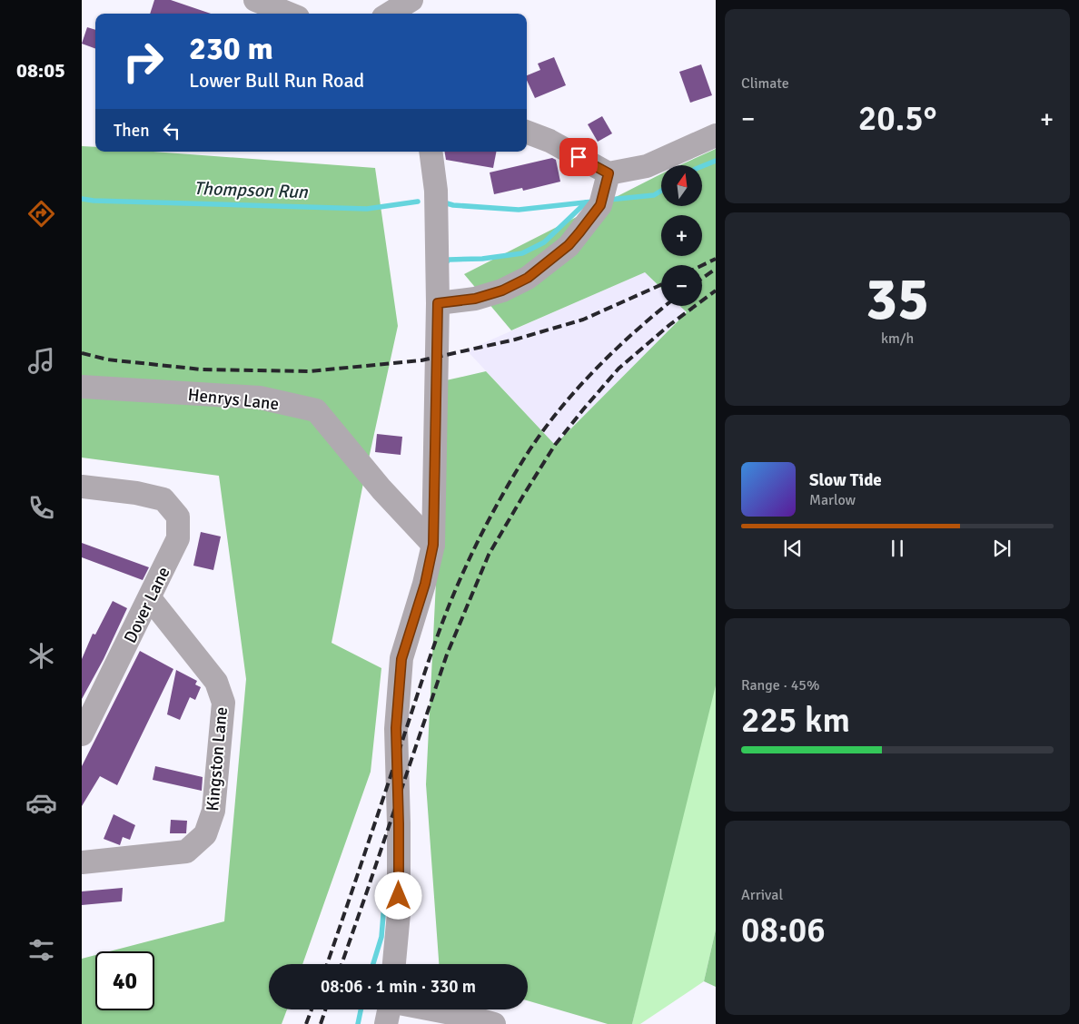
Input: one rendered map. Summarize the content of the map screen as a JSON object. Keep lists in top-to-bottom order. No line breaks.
{"streets":{"street":["Henrys Lane","Dover Lane","Kingston Lane"]},"crossings":[["Dover Lane","Kingston Lane"]],"water":["Thompson Run"],"north":"top","page":{"tabs":"08:05","tile":["Climate",["35","km/h"],["Range · 45%","225 km"],["Arrival","08:06"]],"turn":["230 m","Lower Bull Run Road"],"heat":["−","20.5°","+"],"then":"Then","map_buttons":["+","−"],"song":["Slow Tide","Marlow"],"limit":"40","trip":"08:06 · 1 min · 330 m"}}
